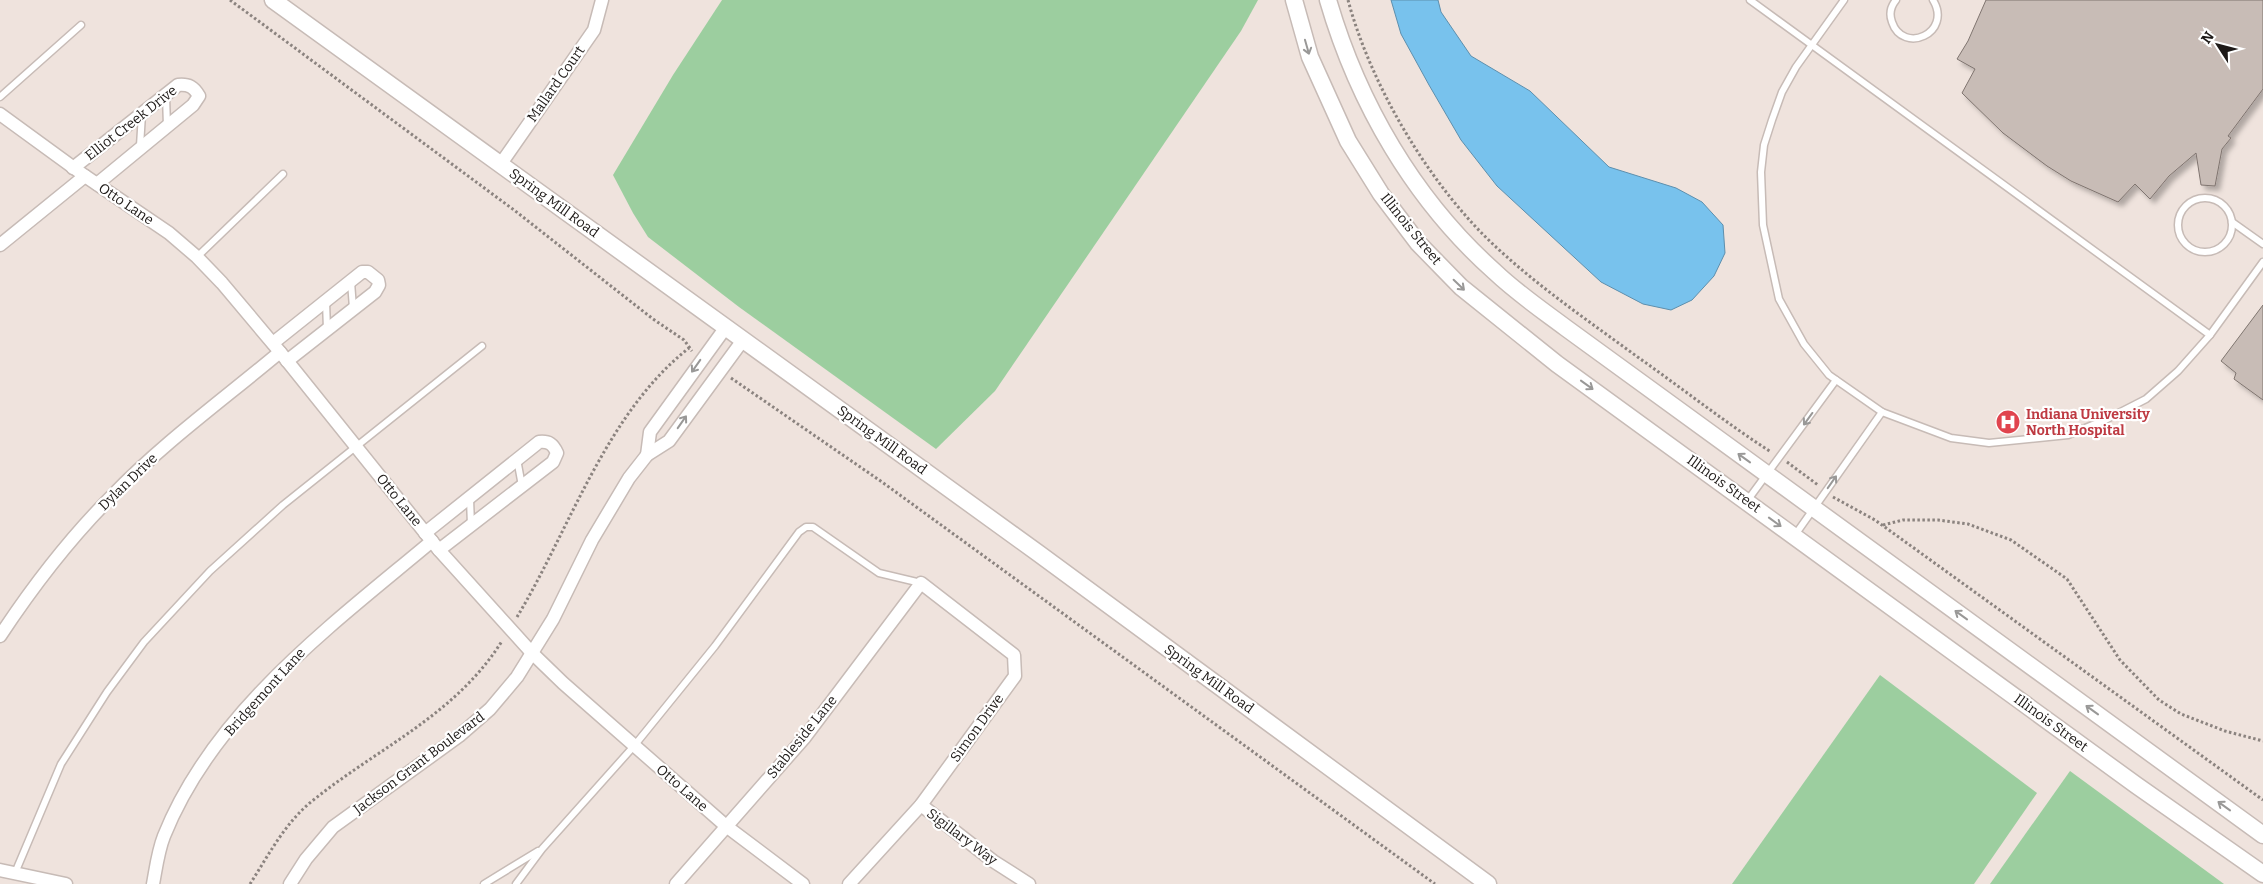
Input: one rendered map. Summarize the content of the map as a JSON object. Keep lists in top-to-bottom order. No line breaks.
{"streets":{"street":["Mallard Court","Elliot Creek Drive","Spring Mill Road","Otto Lane","Illinois Street","Dylan Drive","Bridgemont Lane","Simon Drive","Stableside Lane","Jackson Grant Boulevard","Sigillary Way"]},"crossings":[["Mallard Court","Spring Mill Road"],["Elliot Creek Drive","Otto Lane"],["Spring Mill Road","Jackson Grant Boulevard"],["Otto Lane","Dylan Drive"],["Otto Lane","Bridgemont Lane"],["Otto Lane","Stableside Lane"],["Otto Lane","Jackson Grant Boulevard"],["Simon Drive","Stableside Lane"],["Simon Drive","Sigillary Way"]],"places":{"hospital":["Indiana University North Hospital"]},"north":"top left"}
